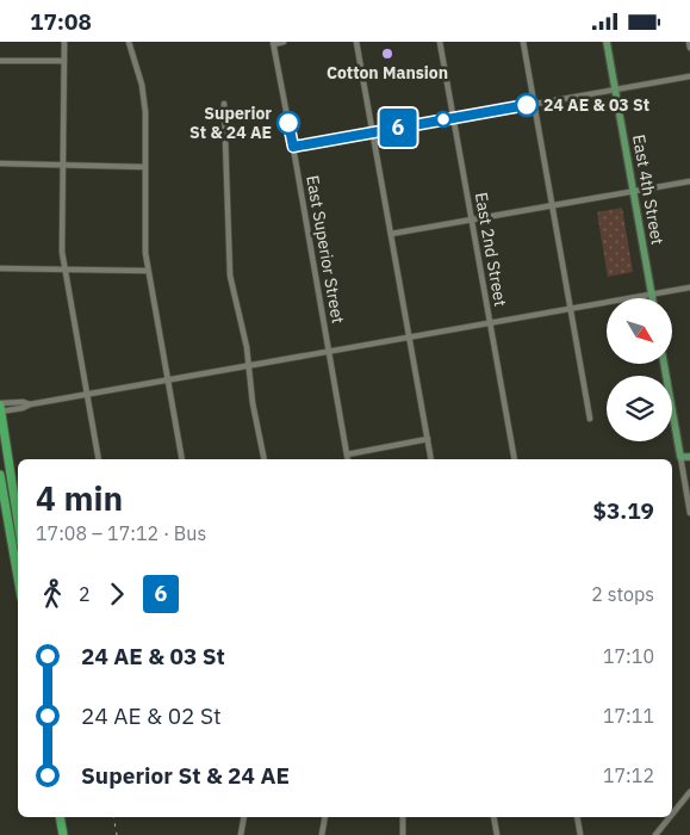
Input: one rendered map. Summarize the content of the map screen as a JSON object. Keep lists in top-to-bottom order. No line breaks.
{"streets":{"main road":["East 4th Street"],"street":["East Superior Street","East 2nd Street"]},"places":["Cotton Mansion","24 AE & 03 St","Superior St & 24 AE"],"lines":["bus line 6"],"north":"bottom right","page":{"status":"17:08","on_map":"6","heading":["4 min","17:08 – 17:12 · Bus","$3.19"],"legs":["2","6","2 stops"],"list":[{"name":"24 AE & 03 St","value":"17:10"},{"name":"24 AE & 02 St","value":"17:11"},{"name":"Superior St & 24 AE","value":"17:12"}]}}
